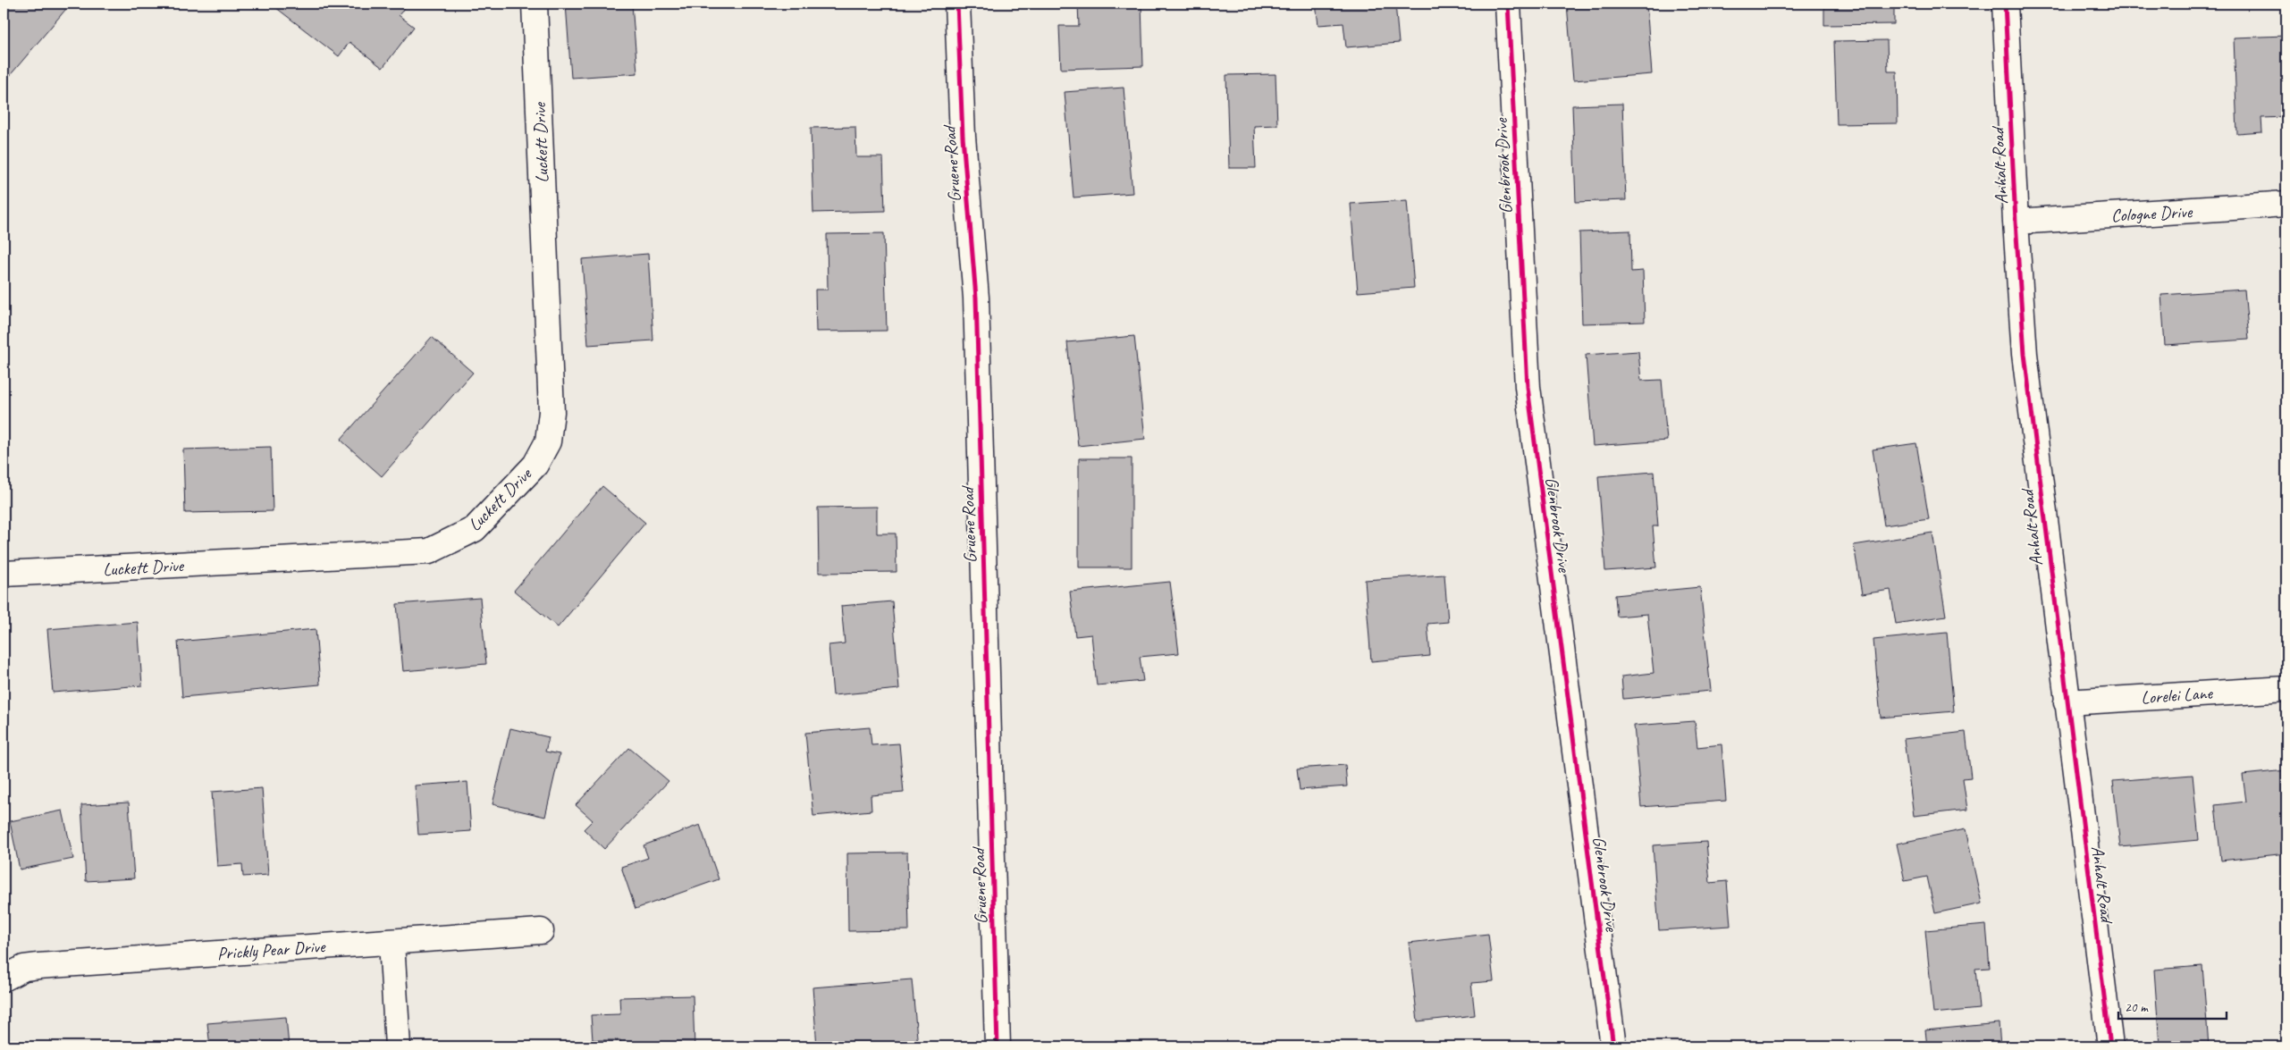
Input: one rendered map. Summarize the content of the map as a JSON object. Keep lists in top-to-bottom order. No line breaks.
{"streets":{"street":["Luckett Drive","Gruene Road","Glenbrook Drive","Anhalt Road","Cologne Drive","Lorelei Lane","Prickly Pear Drive"]},"crossings":[["Anhalt Road","Cologne Drive"],["Anhalt Road","Lorelei Lane"]],"scale_bar":"20 m"}
